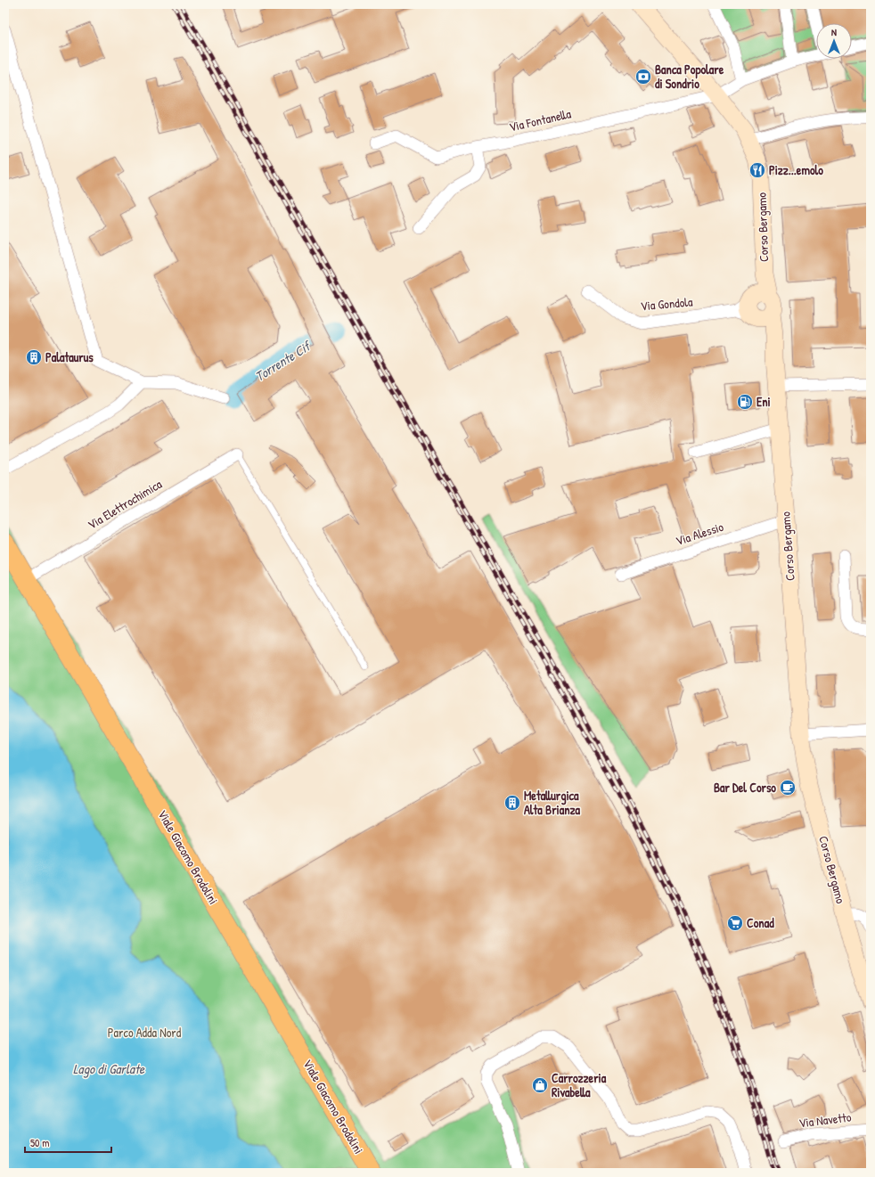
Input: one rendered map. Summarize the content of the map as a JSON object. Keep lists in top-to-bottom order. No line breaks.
{"streets":{"main road":["Corso Bergamo","Viale Giacomo Brodolini"],"street":["Via Fontanella","Via Gondola","Via Elettrochimica","Via Alessio","Via Navetto"]},"crossings":[["Via Fontanella","Corso Bergamo"],["Corso Bergamo","Via Gondola"],["Corso Bergamo","Via Alessio"],["Via Elettrochimica","Viale Giacomo Brodolini"]],"water":["Torrente Cif","Lago di Garlate"],"parks":["Parco Adda Nord"],"places":{"bank":["Banca Popolare di Sondrio"],"restaurant":["Pizz...emolo"],"building":["Palataurus","Metallurgica Alta Brianza"],"fuel station":["Eni"],"cafe":["Bar Del Corso"],"supermarket":["Conad"],"shop":["Carrozzeria Rivabella"]},"scale_bar":"50 m","north":"top"}
